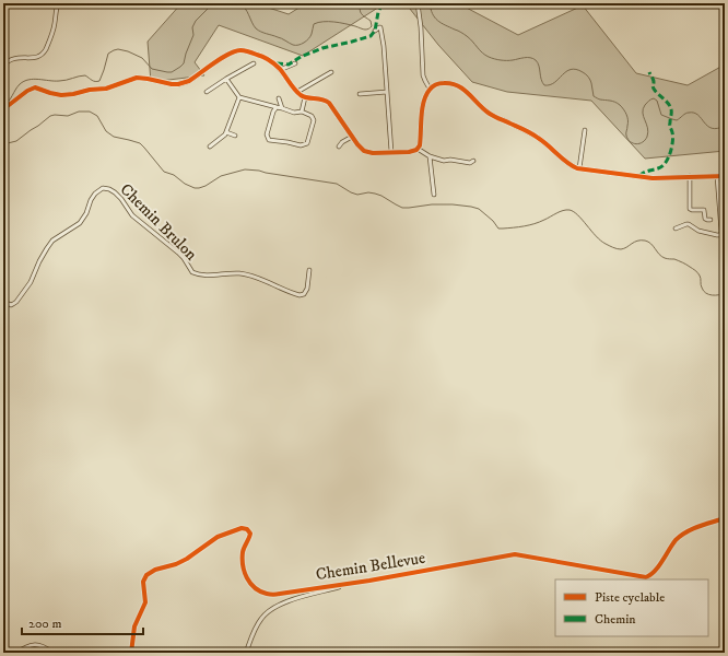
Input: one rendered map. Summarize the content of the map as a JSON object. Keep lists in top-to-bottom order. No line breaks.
{"streets":{"street":["Chemin Brulon","Chemin Bellevue"]},"legend":["Piste cyclable","Chemin"],"scale_bar":"200 m"}
